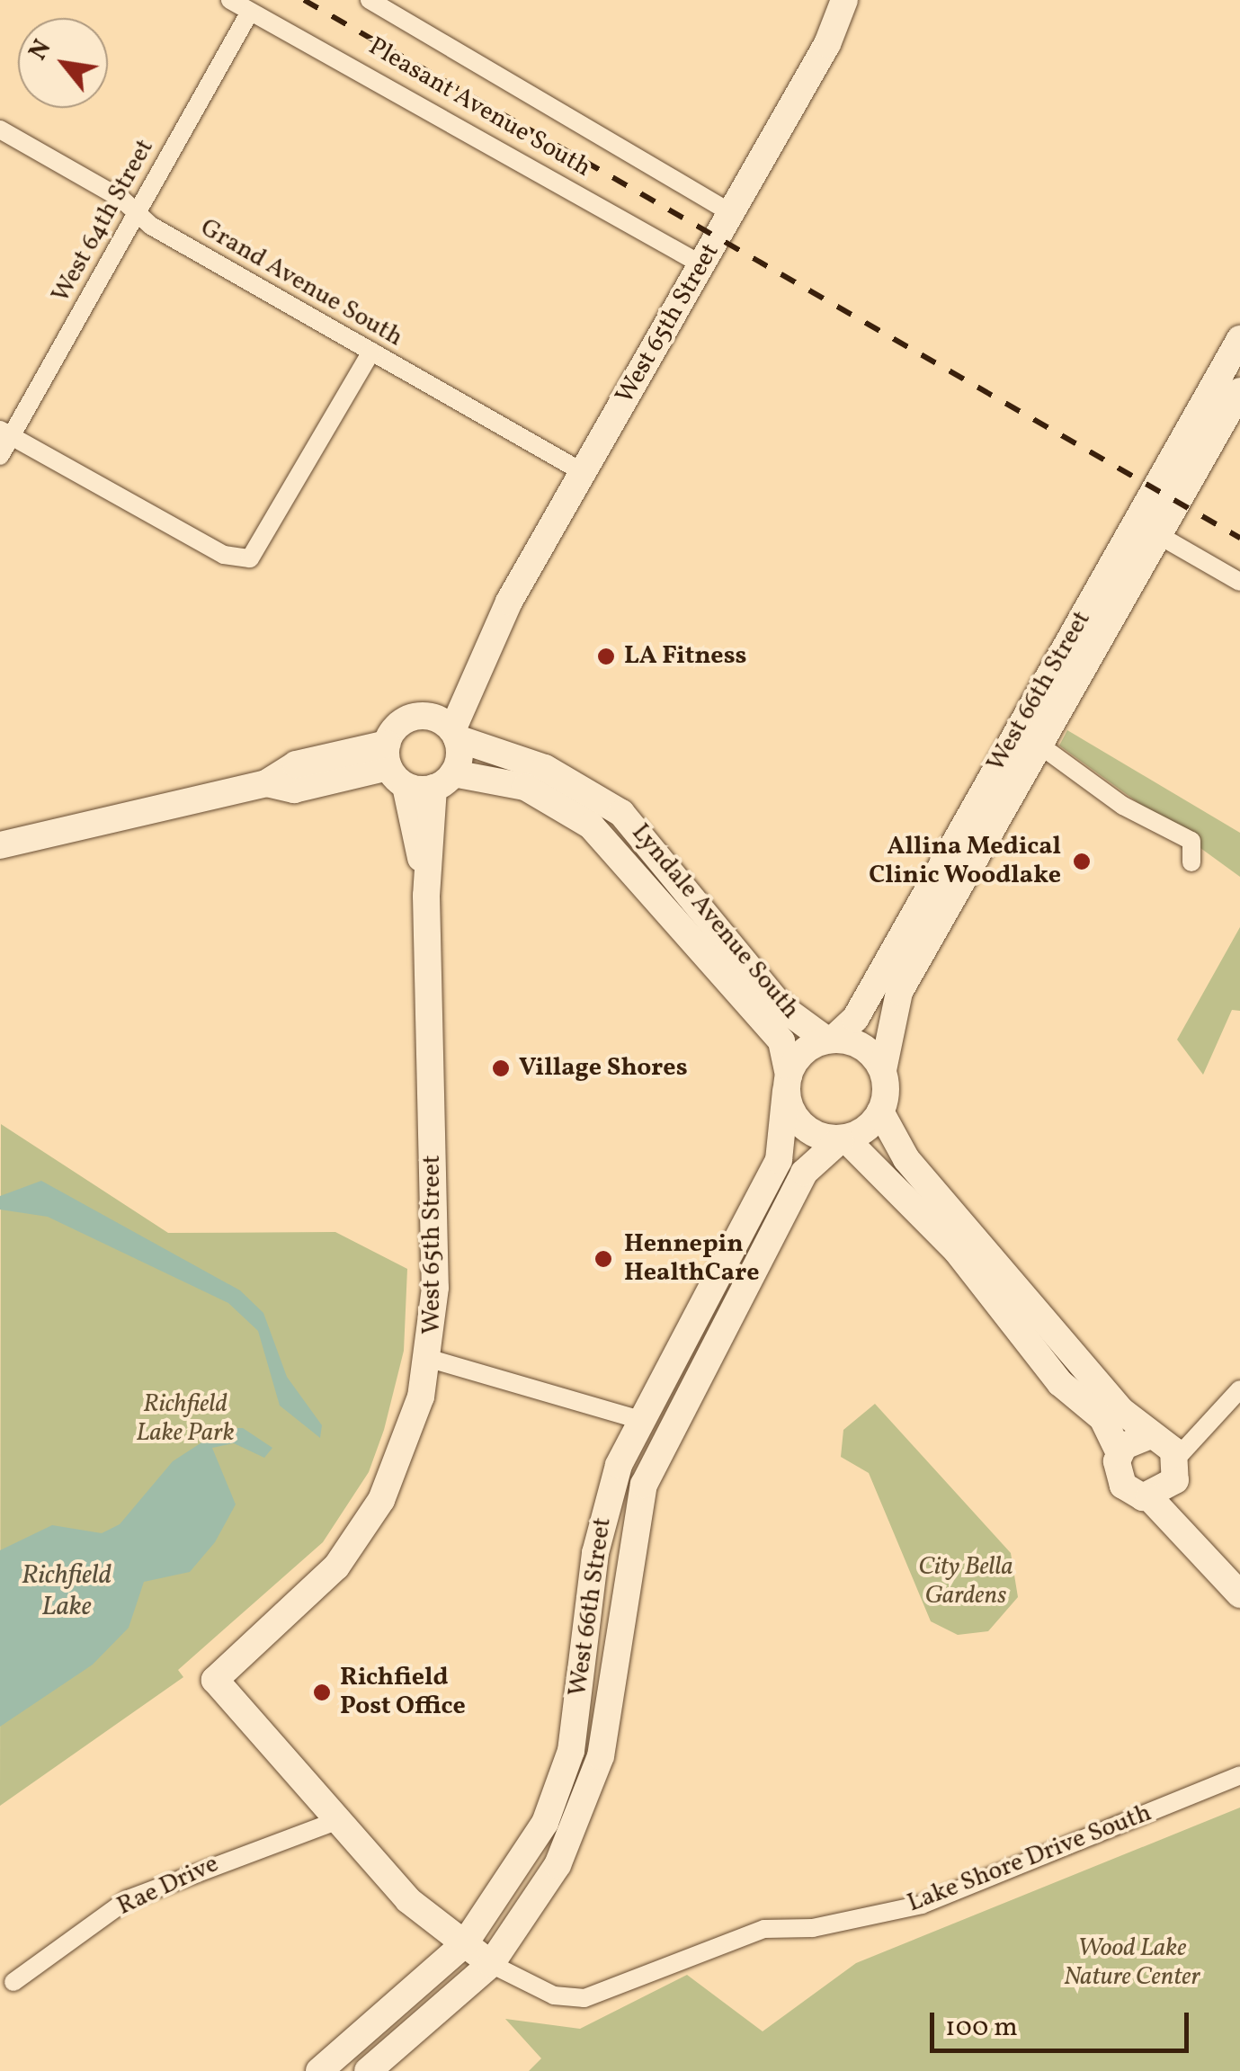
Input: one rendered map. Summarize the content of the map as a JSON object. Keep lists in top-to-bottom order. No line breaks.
{"streets":{"main road":["West 65th Street","West 66th Street","Lyndale Avenue South","Lake Shore Drive South"],"street":["Pleasant Avenue South","West 64th Street","Grand Avenue South","Rae Drive"]},"crossings":[["Pleasant Avenue South","West 64th Street"],["Pleasant Avenue South","West 65th Street"],["West 64th Street","Grand Avenue South"],["Grand Avenue South","West 65th Street"],["West 65th Street","Lyndale Avenue South"],["West 65th Street","Rae Drive"],["West 66th Street","Lyndale Avenue South"],["West 66th Street","Lake Shore Drive South"]],"water":["Richfield Lake"],"parks":["Richfield Lake Park","City Bella Gardens","Wood Lake Nature Center"],"places":["LA Fitness","Allina Medical Clinic Woodlake","Village Shores","Hennepin HealthCare","Richfield Post Office"],"scale_bar":"100 m","north":"top left"}
